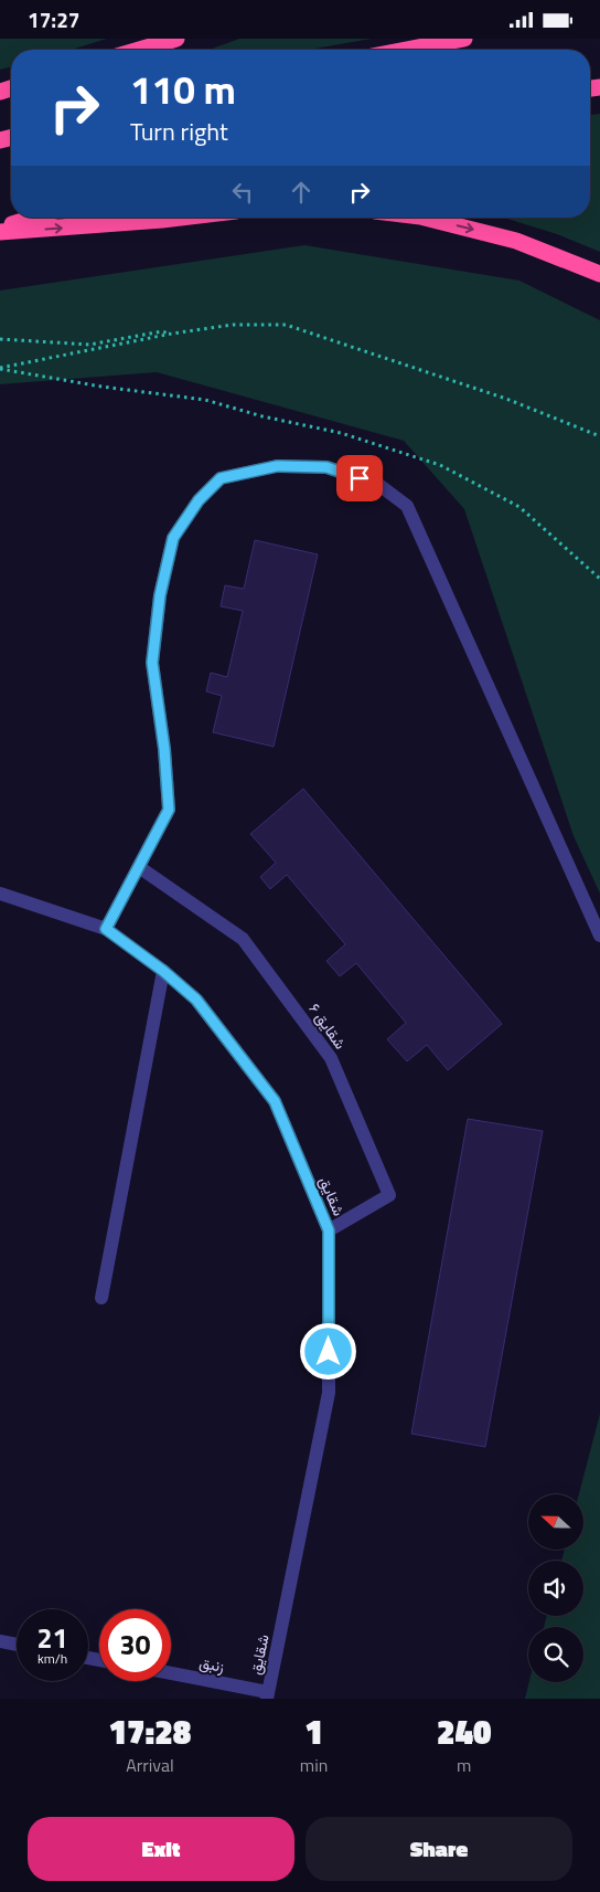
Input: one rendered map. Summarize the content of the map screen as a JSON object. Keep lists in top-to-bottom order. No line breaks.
{"streets":{"street":["شقایق ۶","شقایق","زنبق"]},"crossings":[["شقایق ۶","شقایق"],["شقایق","زنبق"]],"north":"left","page":{"status":"17:27","turn":["110 m","Turn right"],"speed":"21 km/h","limit":"30","eta":["17:28","Arrival","1","min","240","m"],"buttons":["Exit","Share"]}}
